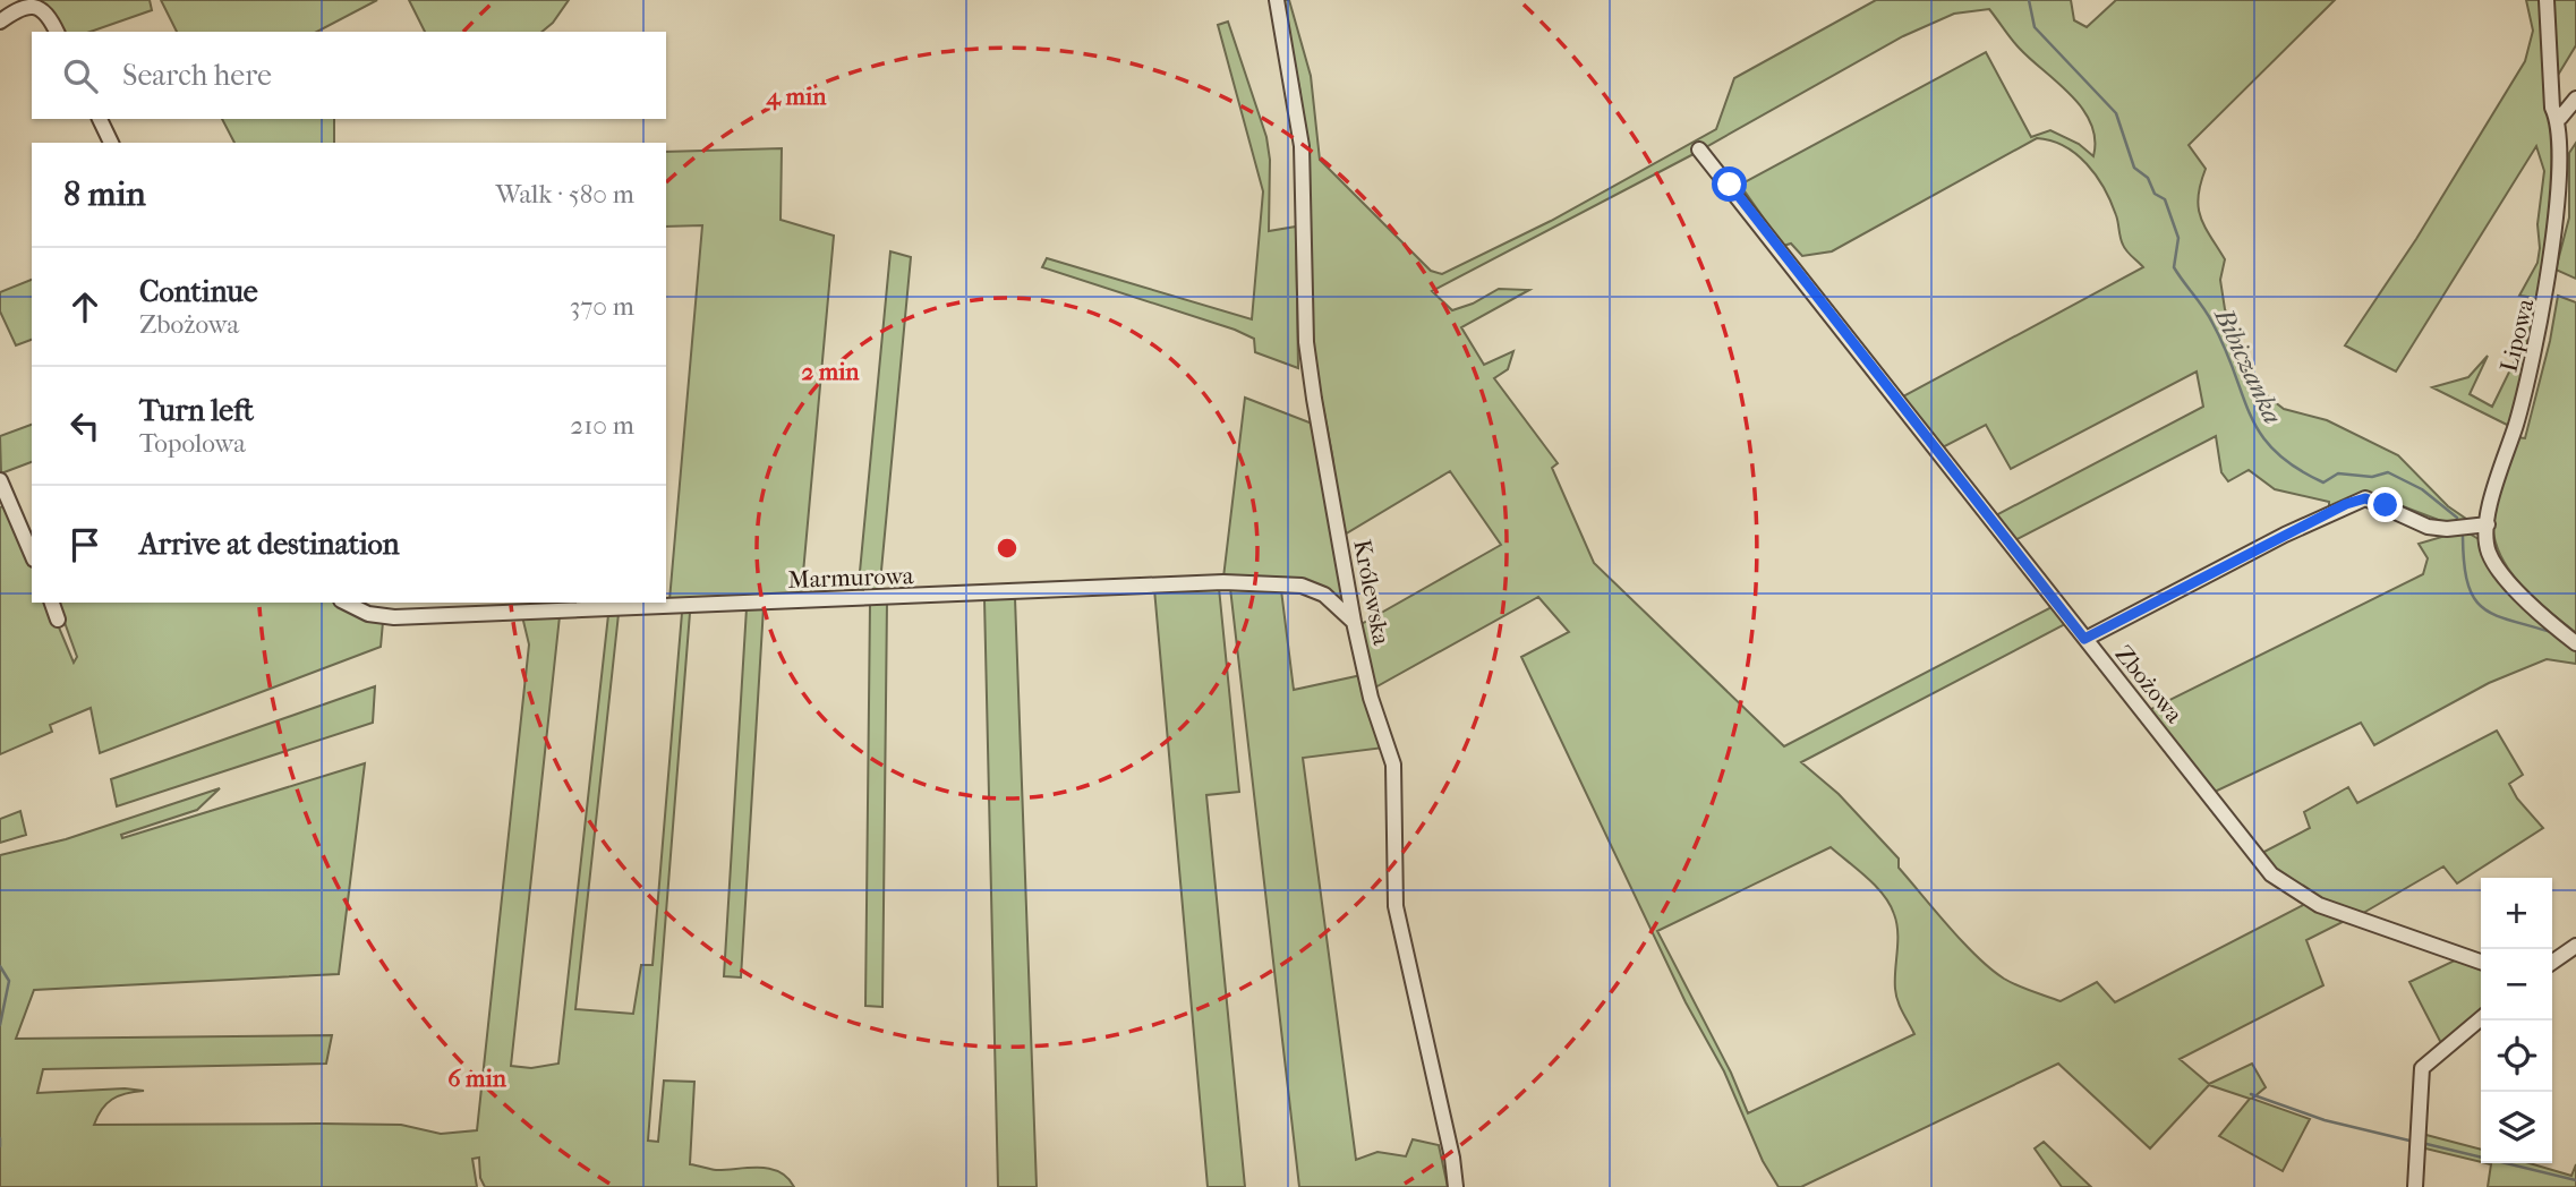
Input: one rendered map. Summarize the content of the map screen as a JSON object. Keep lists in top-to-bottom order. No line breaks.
{"streets":{"street":["Lipowa","Marmurowa","Królewska","Zbożowa"]},"crossings":[["Marmurowa","Królewska"]],"water":["Bibiczanka"],"page":{"search":"Search here","heading":["8 min","Walk · 580 m"],"list":[["Continue","Zbożowa","370 m"],["Turn left","Topolowa","210 m"],"Arrive at destination"],"map_buttons":["+","−"]},"rings":["4 min","2 min","6 min"]}
